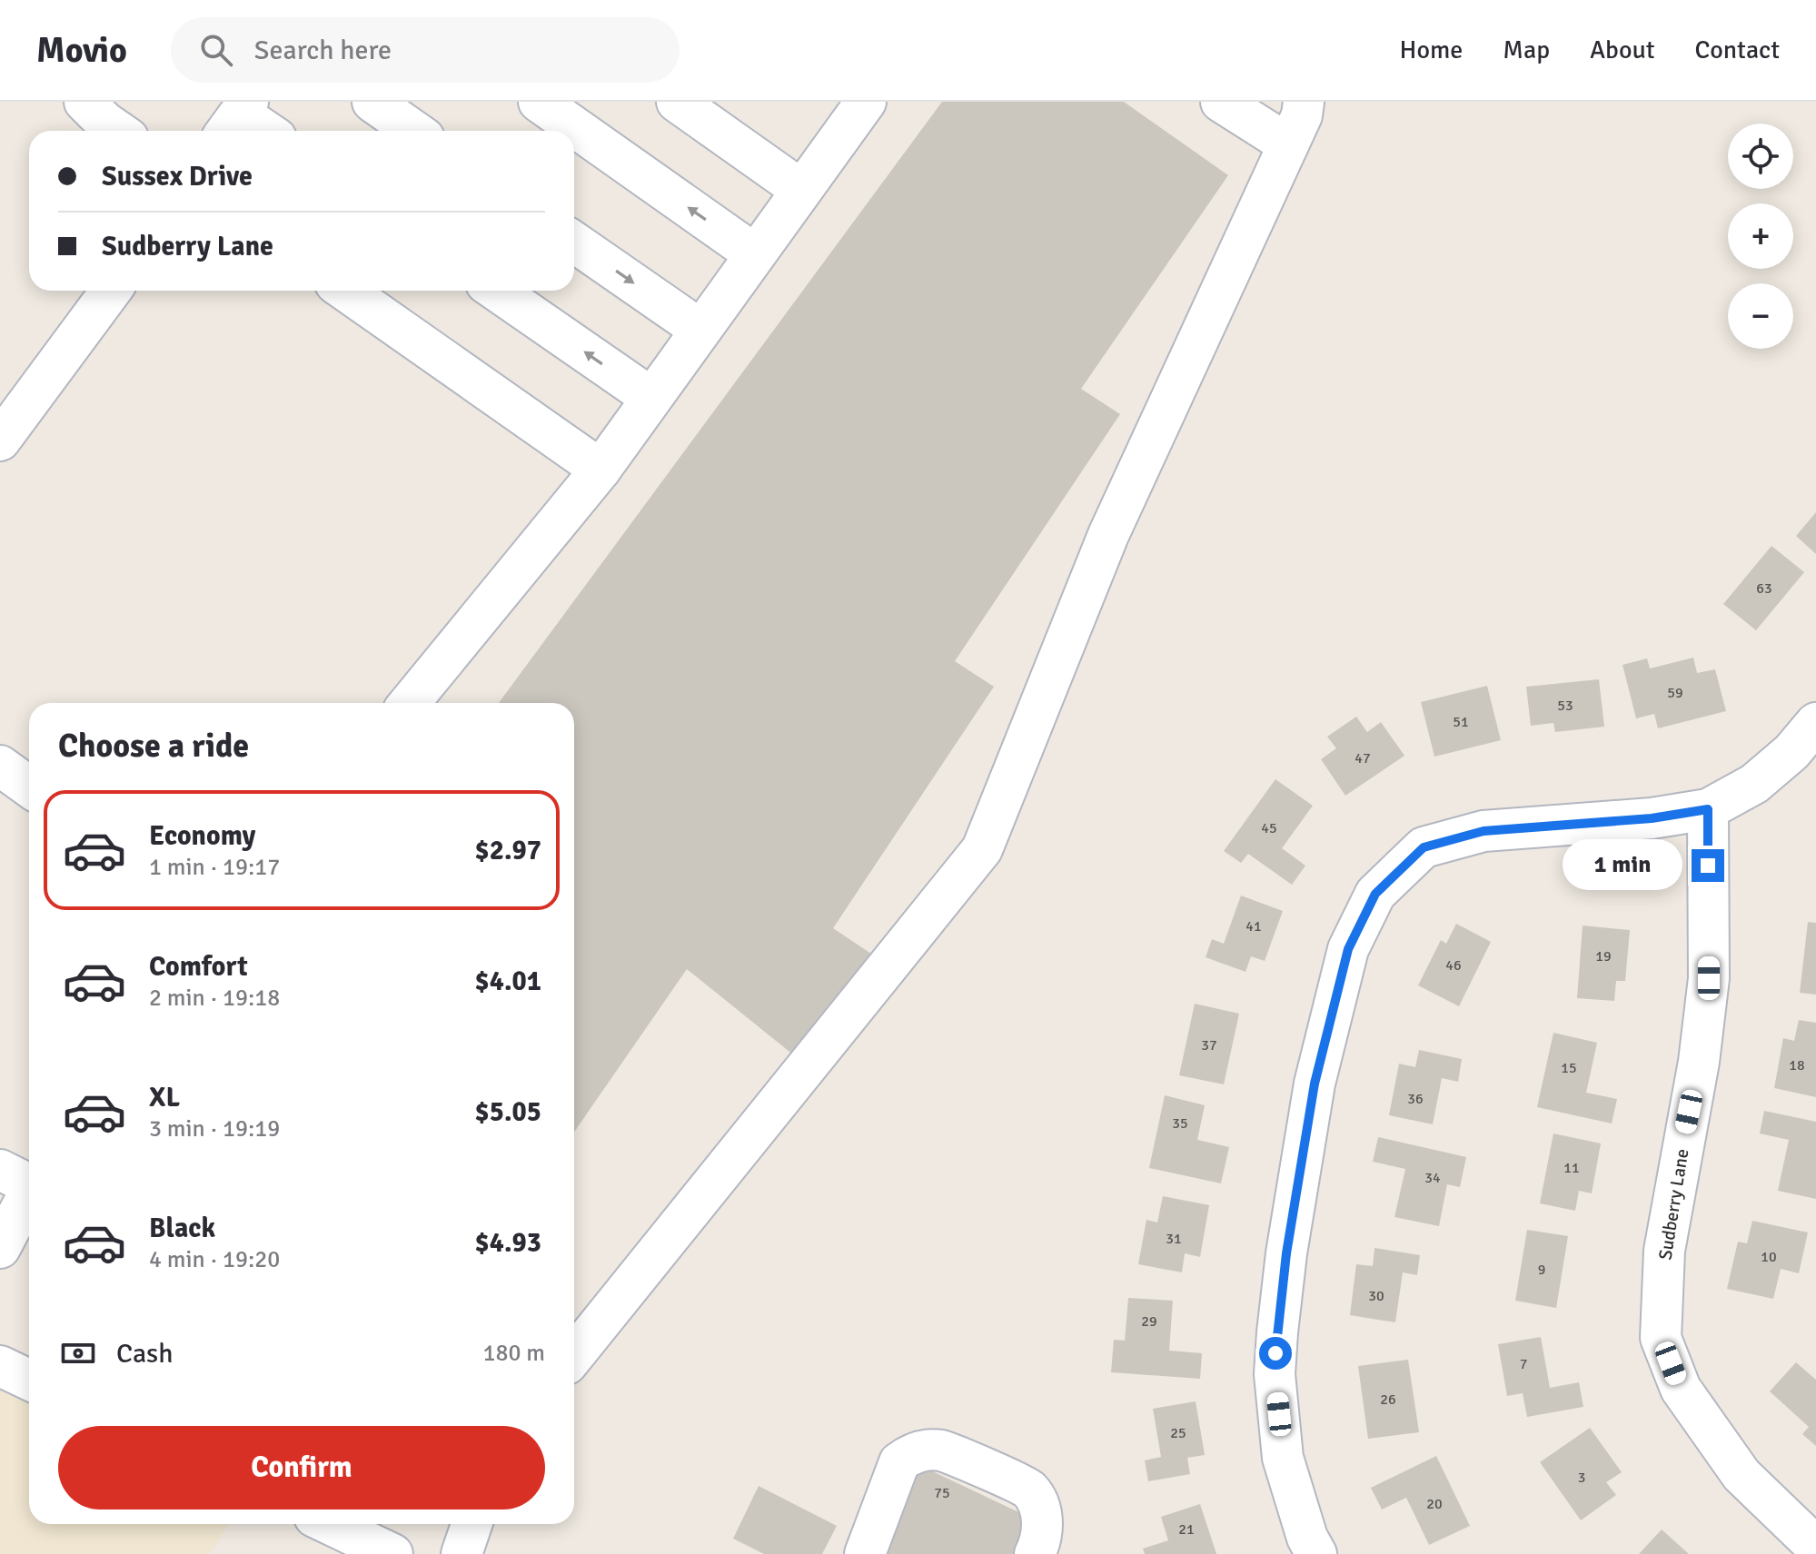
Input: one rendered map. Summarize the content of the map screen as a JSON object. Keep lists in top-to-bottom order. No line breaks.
{"streets":{"street":["Sudberry Lane"]},"house_numbers":["63","59","53","51","47","45","41","19","46","37","18","15","36","35","11","34","31","10","9","30","29","7","26","25","3","75","20","21"],"page":{"header":"Movio","search":"Search here","nav":["Home","Map","About","Contact"],"map_buttons":["+","−"],"banner":["Sussex Drive","Sudberry Lane"],"heading":"Choose a ride","list":[{"name":"Economy","note":"1 min · 19:17","value":"$2.97"},{"name":"Comfort","note":"2 min · 19:18","value":"$4.01"},{"name":"XL","note":"3 min · 19:19","value":"$5.05"},{"name":"Black","note":"4 min · 19:20","value":"$4.93"}],"bubble":"1 min","pay":["Cash","180 m"],"buttons":"Confirm"}}
